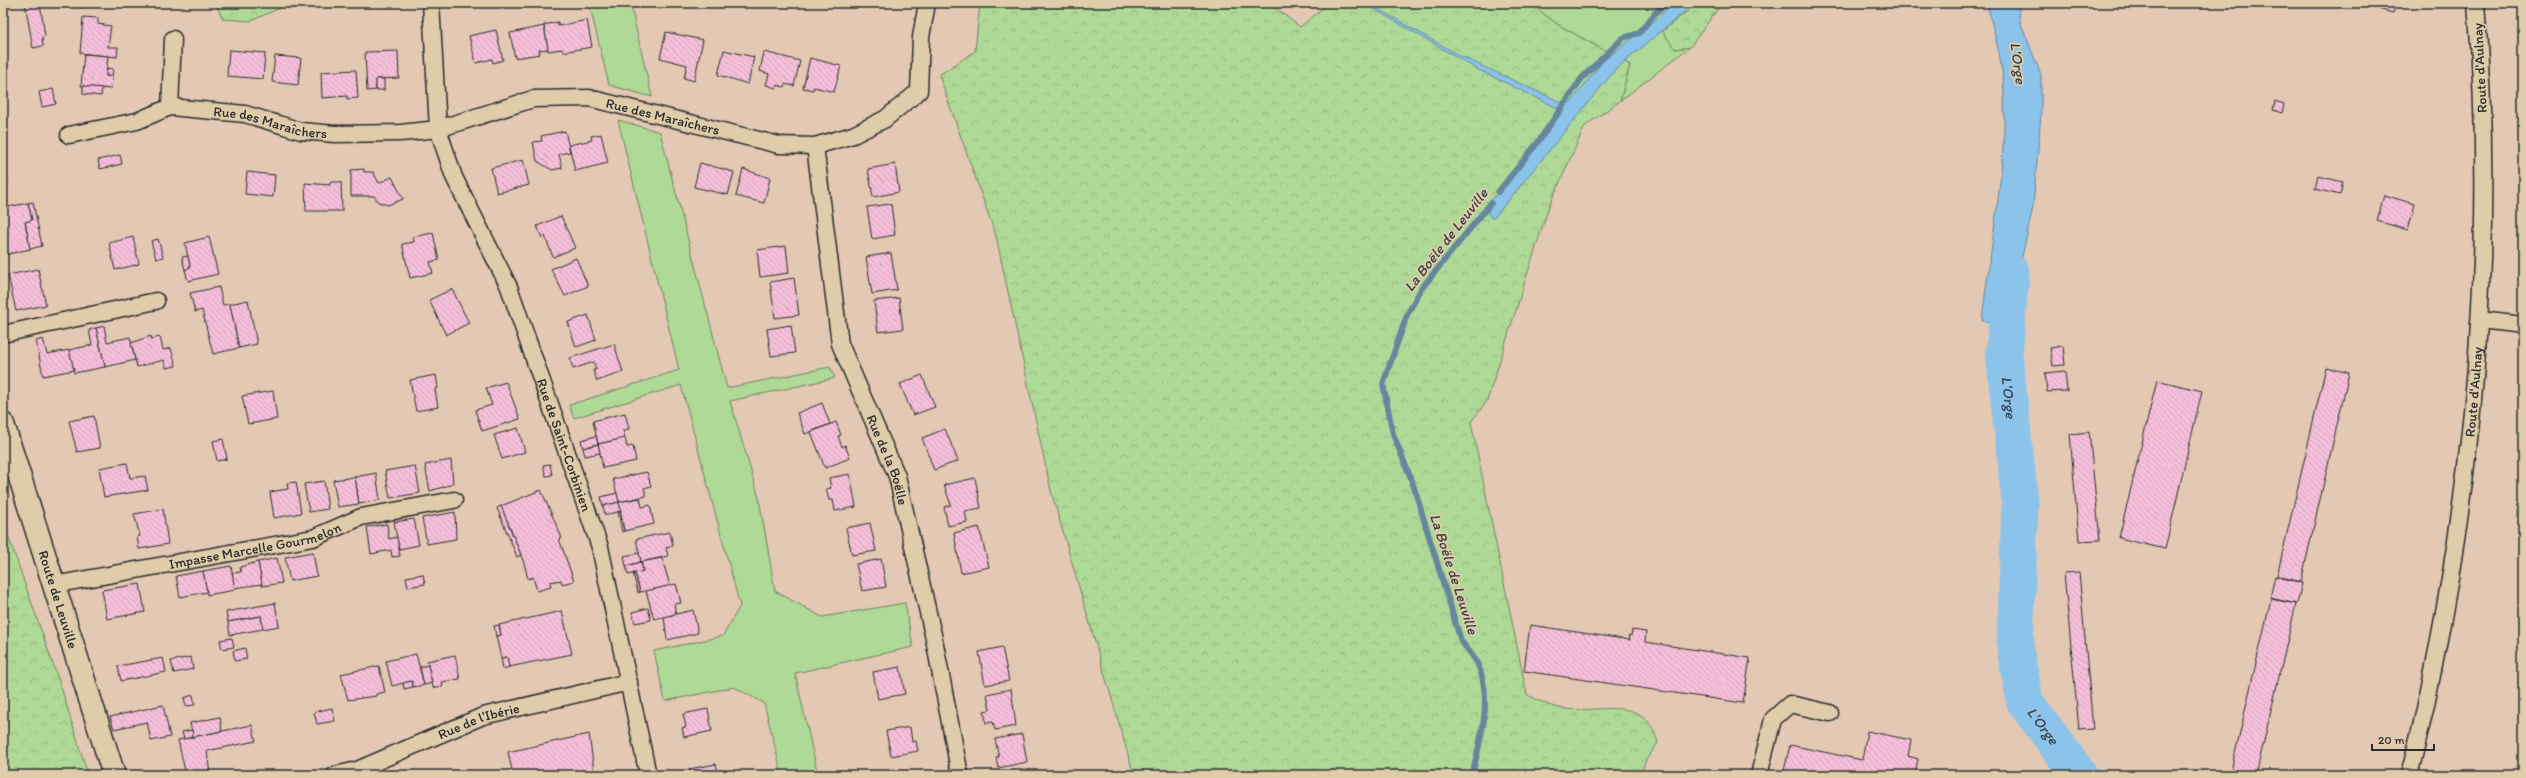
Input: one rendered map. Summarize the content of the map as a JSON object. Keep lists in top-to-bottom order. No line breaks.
{"streets":{"street":["Route d'Aulnay","Rue des Maraîchers","Rue de Saint-Corbinien","Rue de la Boëlle","Impasse Marcelle Gourmelon","Route de Leuville","Rue de l'Ibérie"]},"crossings":[["Rue des Maraîchers","Rue de Saint-Corbinien"],["Rue des Maraîchers","Rue de la Boëlle"],["Rue de Saint-Corbinien","Rue de l'Ibérie"],["Impasse Marcelle Gourmelon","Route de Leuville"]],"water":["L'Orge","La Boële de Leuville"],"scale_bar":"20 m"}
